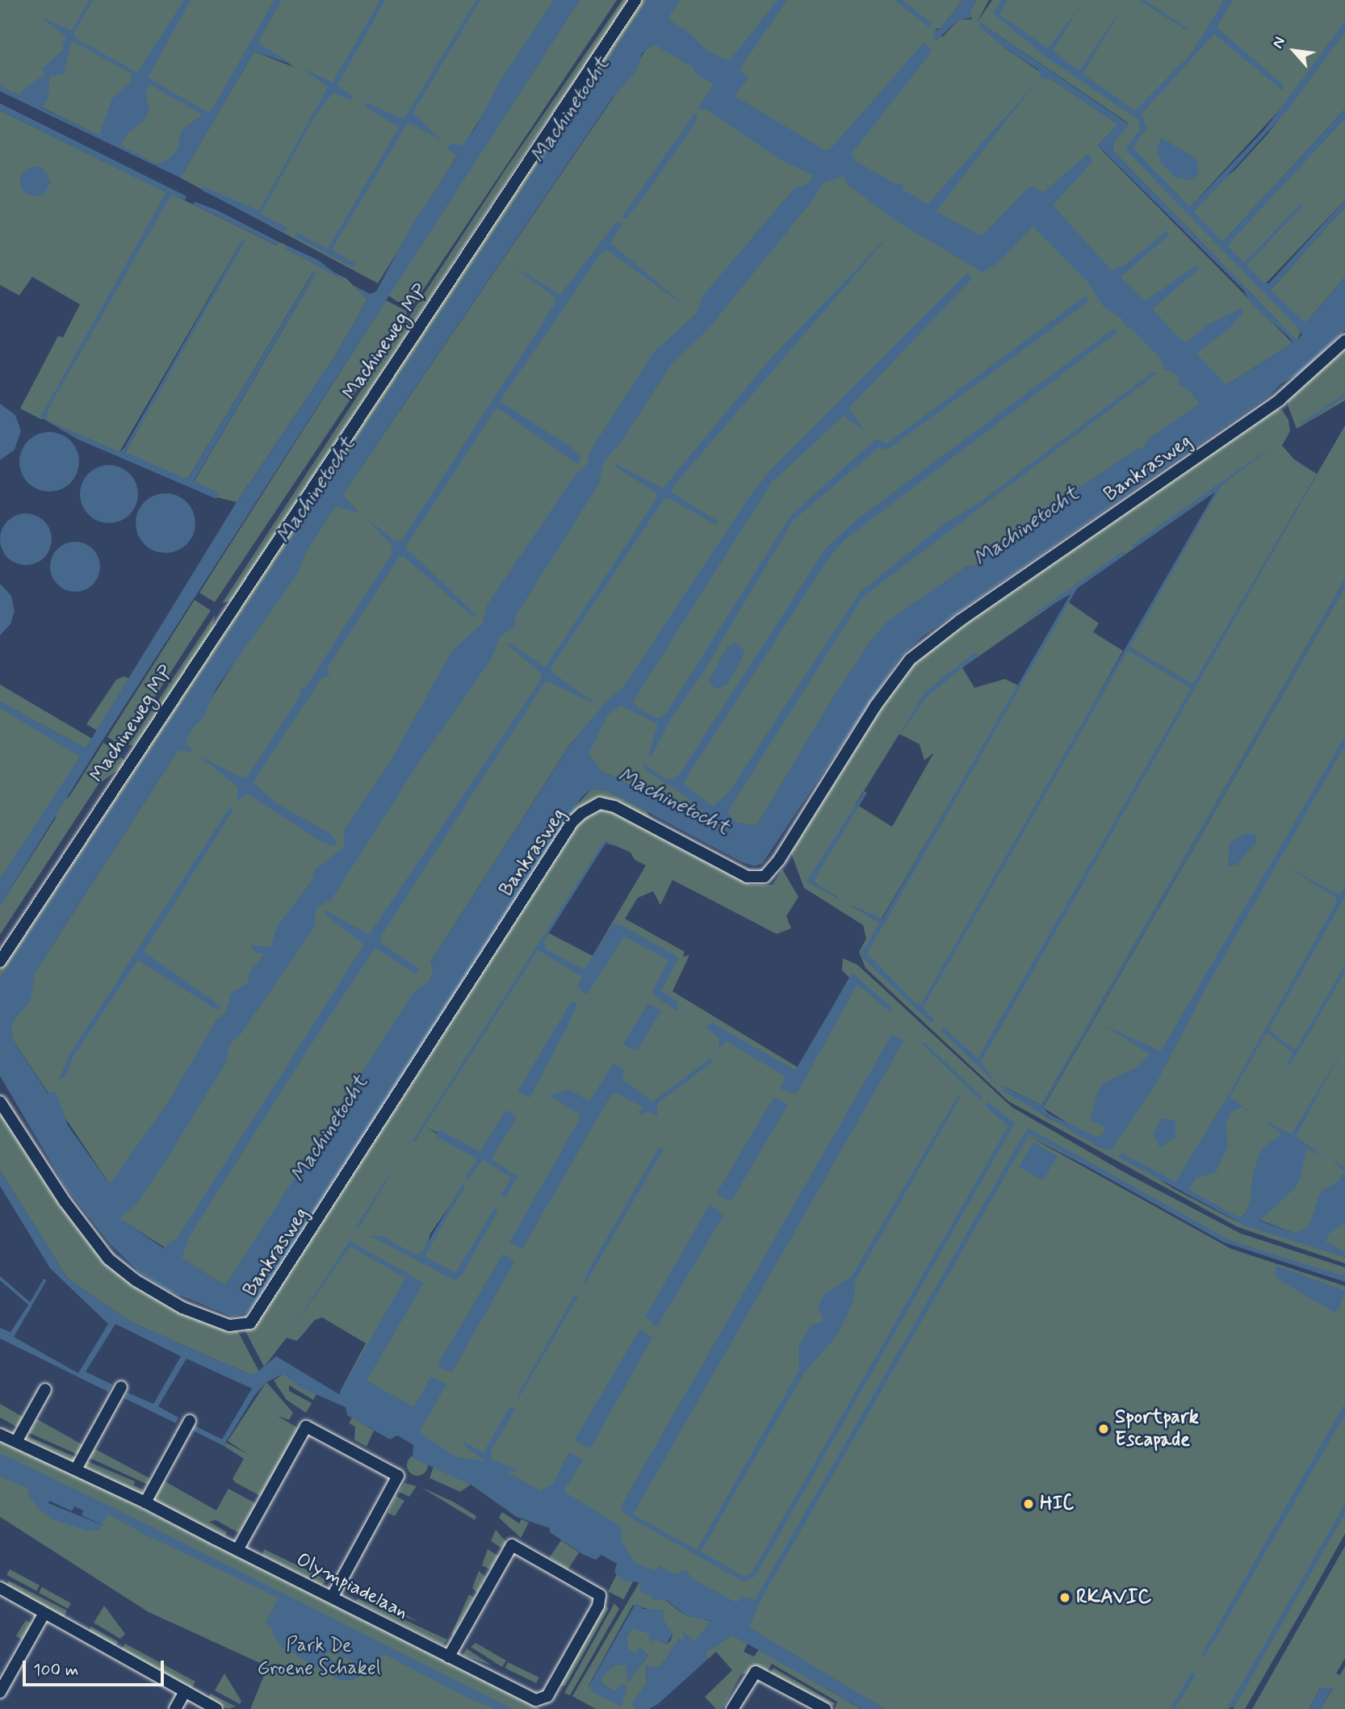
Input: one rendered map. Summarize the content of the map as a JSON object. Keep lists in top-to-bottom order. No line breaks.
{"streets":{"street":["Machineweg MP","Bankrasweg","Olympiadelaan"]},"water":["Machinetocht"],"parks":["Park De Groene Schakel"],"places":["Sportpark Escapade","HIC","RKAVIC"],"scale_bar":"100 m","north":"top left"}
